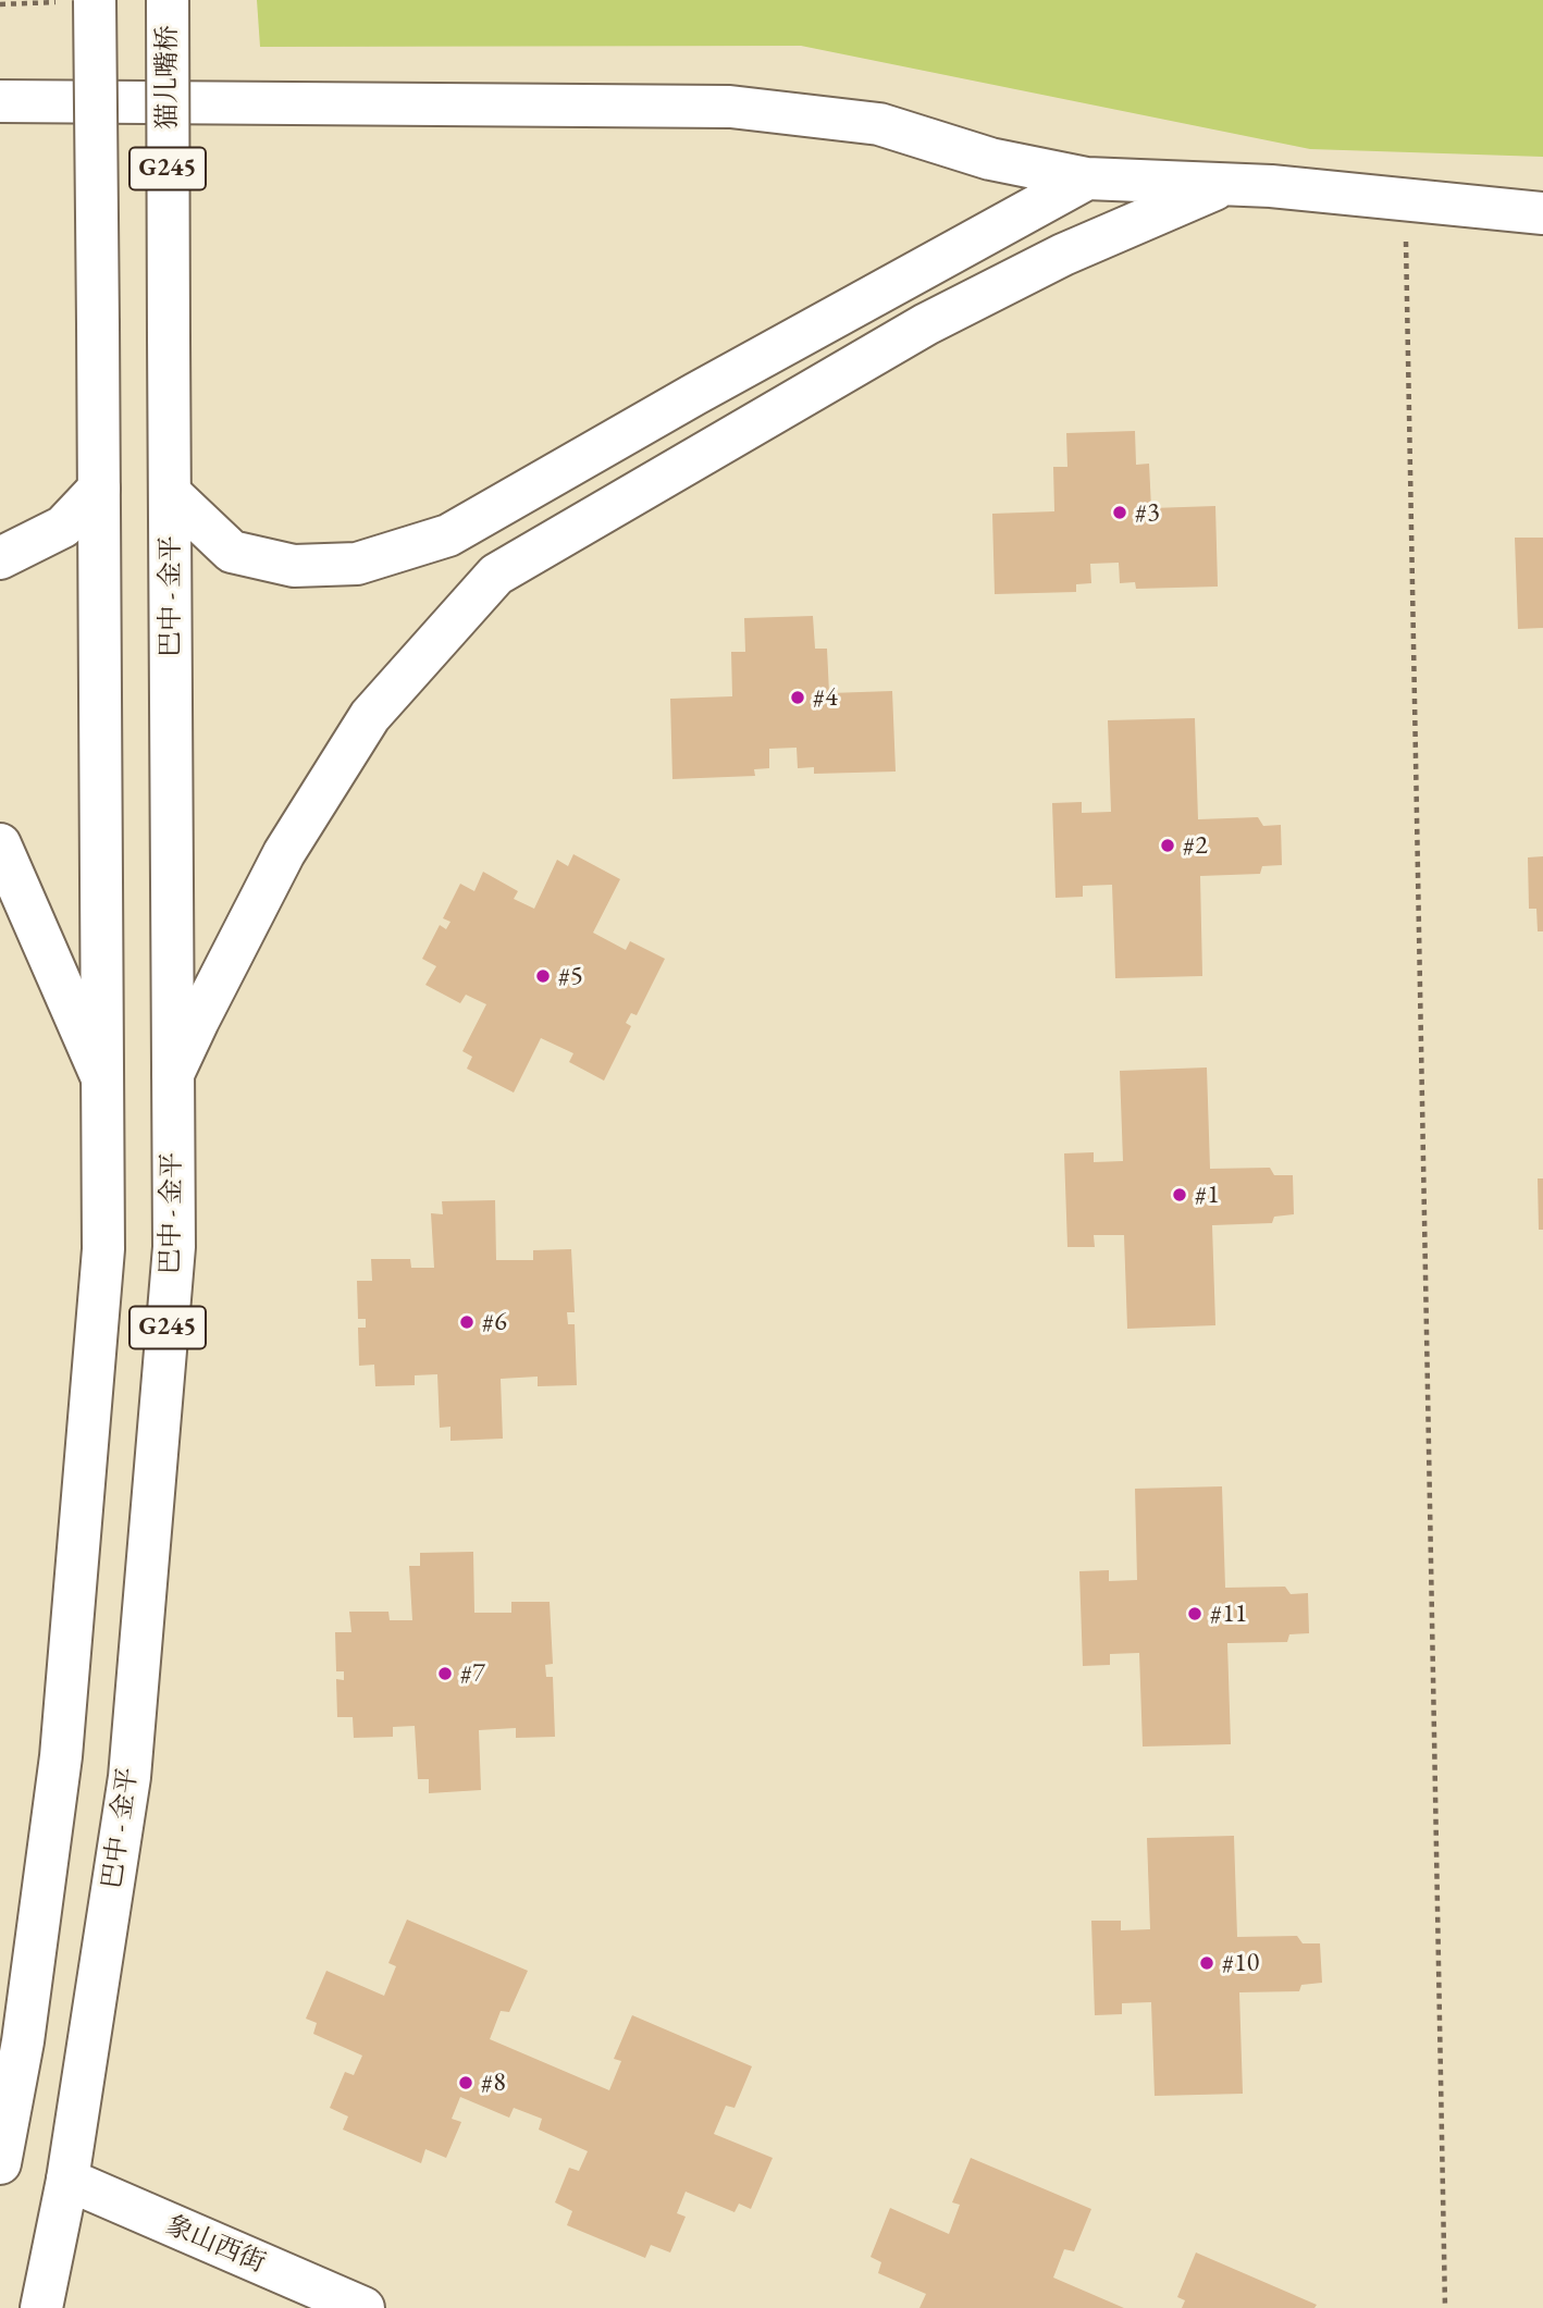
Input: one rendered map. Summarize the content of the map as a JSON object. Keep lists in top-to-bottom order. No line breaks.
{"streets":{"main road":["猫儿嘴桥","G245","巴中 - 金平","象山西街"]},"crossings":[["猫儿嘴桥","巴中 - 金平"],["巴中 - 金平","象山西街"]],"places":["#3","#4","#2","#5","#1","#6","#11","#7","#10","#8"]}
